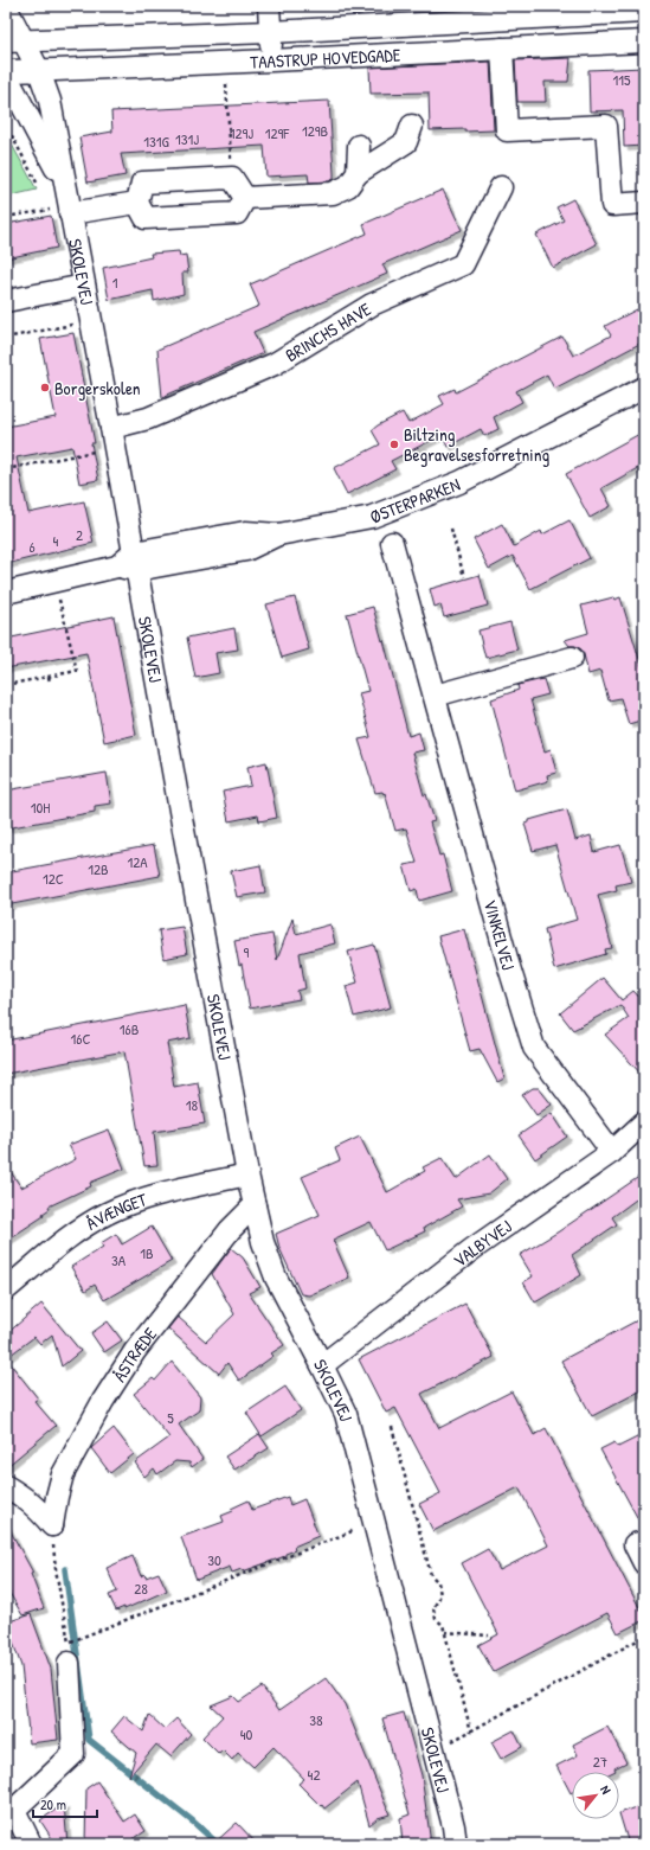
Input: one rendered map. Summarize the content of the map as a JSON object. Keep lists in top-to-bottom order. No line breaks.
{"streets":{"street":["TAASTRUP HOVEDGADE","SKOLEVEJ","BRINCHS HAVE","ØSTERPARKEN","VINKELVEJ","ÅVÆNGET","VALBYVEJ","ÅSTRÆDE"]},"crossings":[["TAASTRUP HOVEDGADE","SKOLEVEJ"],["SKOLEVEJ","BRINCHS HAVE"],["SKOLEVEJ","ØSTERPARKEN"],["SKOLEVEJ","ÅVÆNGET"],["SKOLEVEJ","VALBYVEJ"],["SKOLEVEJ","ÅSTRÆDE"],["VINKELVEJ","VALBYVEJ"]],"places":["Borgerskolen","Biltzing Begravelsesforretning"],"house_numbers":["115","129B","129J","129F","131J","131G","1","2","4","6","10H","12A","12B","12C","9","16B","16C","18","1B","3A","5","30","28","38","40","27","42"],"scale_bar":"20 m","north":"top right"}
